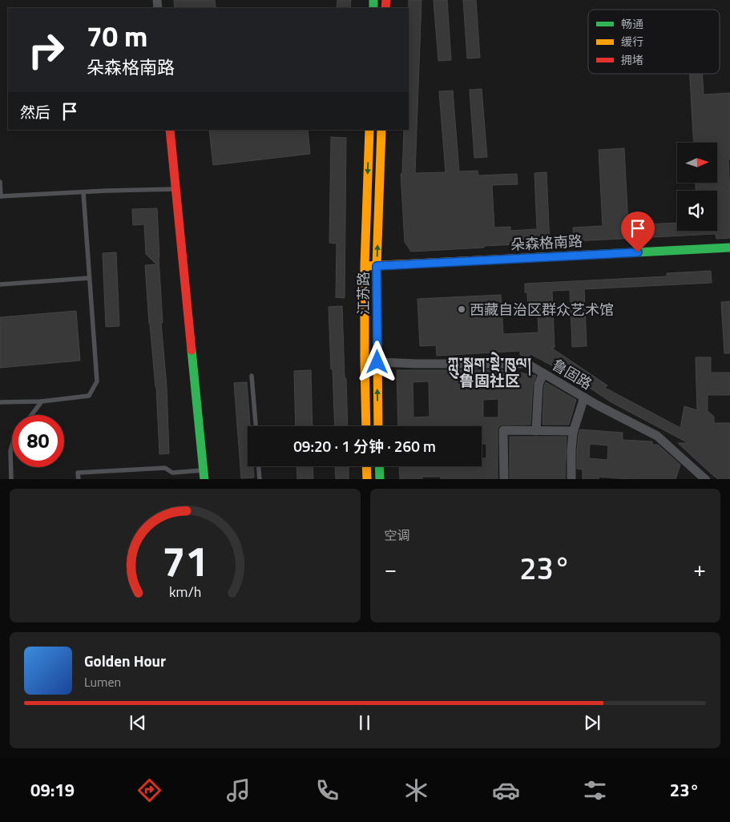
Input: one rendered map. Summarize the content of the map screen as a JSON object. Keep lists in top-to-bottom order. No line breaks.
{"streets":{"main road":["朵森格南路","江苏路"],"street":["鲁固路"]},"crossings":[["朵森格南路","江苏路"],["江苏路","鲁固路"]],"districts":["ཀླུ་སྒུག་སྡེ་ཁུལ། 鲁固社区"],"places":["西藏自治区群众艺术馆"],"legend":["畅通","缓行","拥堵"],"north":"right","page":{"turn":["70 m","朵森格南路"],"then":"然后","limit":"80","trip":"09:20 · 1 分钟 · 260 m","tile":"空调","heat":["−","23°","+"],"song":["Golden Hour","Lumen"],"tabs":["09:19","23°"],"gauge":["71","km/h"]}}
